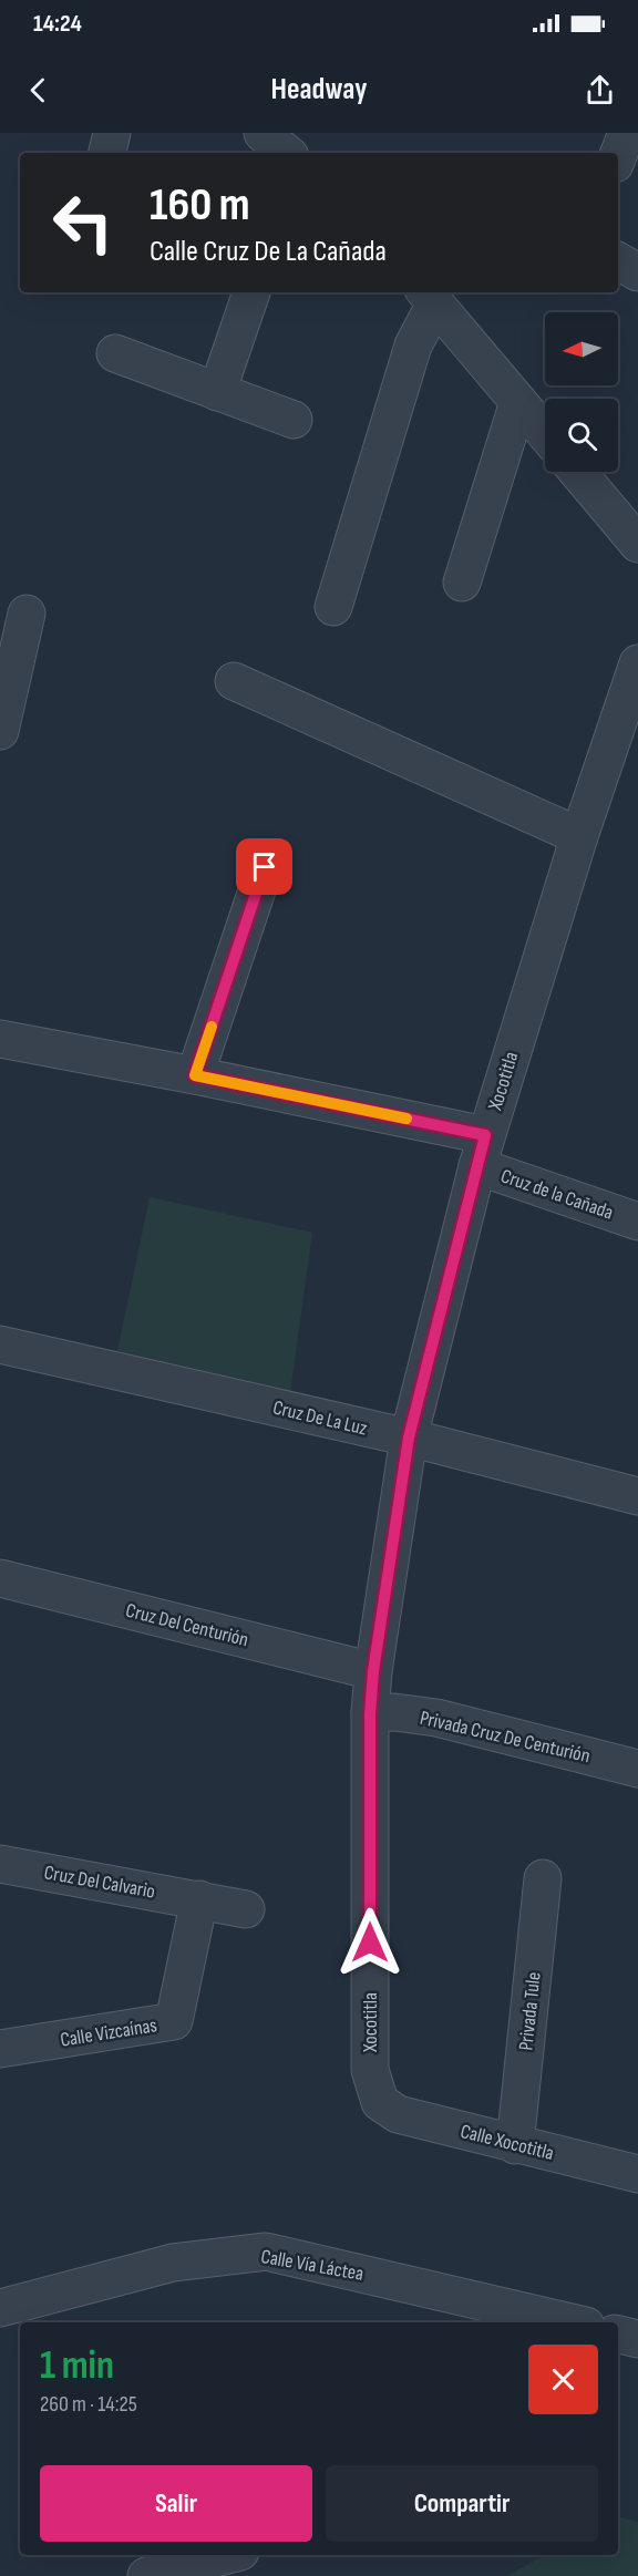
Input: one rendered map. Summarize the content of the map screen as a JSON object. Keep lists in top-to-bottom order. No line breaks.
{"streets":{"street":["Xocotitla","Cruz de la Cañada","Cruz De La Luz","Cruz Del Centurión","Privada Cruz De Centurión","Cruz Del Calvario","Privada Tule","Calle Vizcaínas","Calle Xocotitla","Calle Vía Láctea"]},"crossings":[["Xocotitla","Cruz de la Cañada"],["Xocotitla","Cruz De La Luz"],["Xocotitla","Cruz Del Centurión"],["Xocotitla","Privada Cruz De Centurión"],["Xocotitla","Calle Xocotitla"],["Cruz Del Calvario","Calle Vizcaínas"],["Privada Tule","Calle Xocotitla"]],"north":"left","page":{"status":"14:24","header":"Headway","turn":["160 m","Calle Cruz De La Cañada"],"heading":["1 min","260 m · 14:25"],"buttons":["Salir","Compartir"]}}
